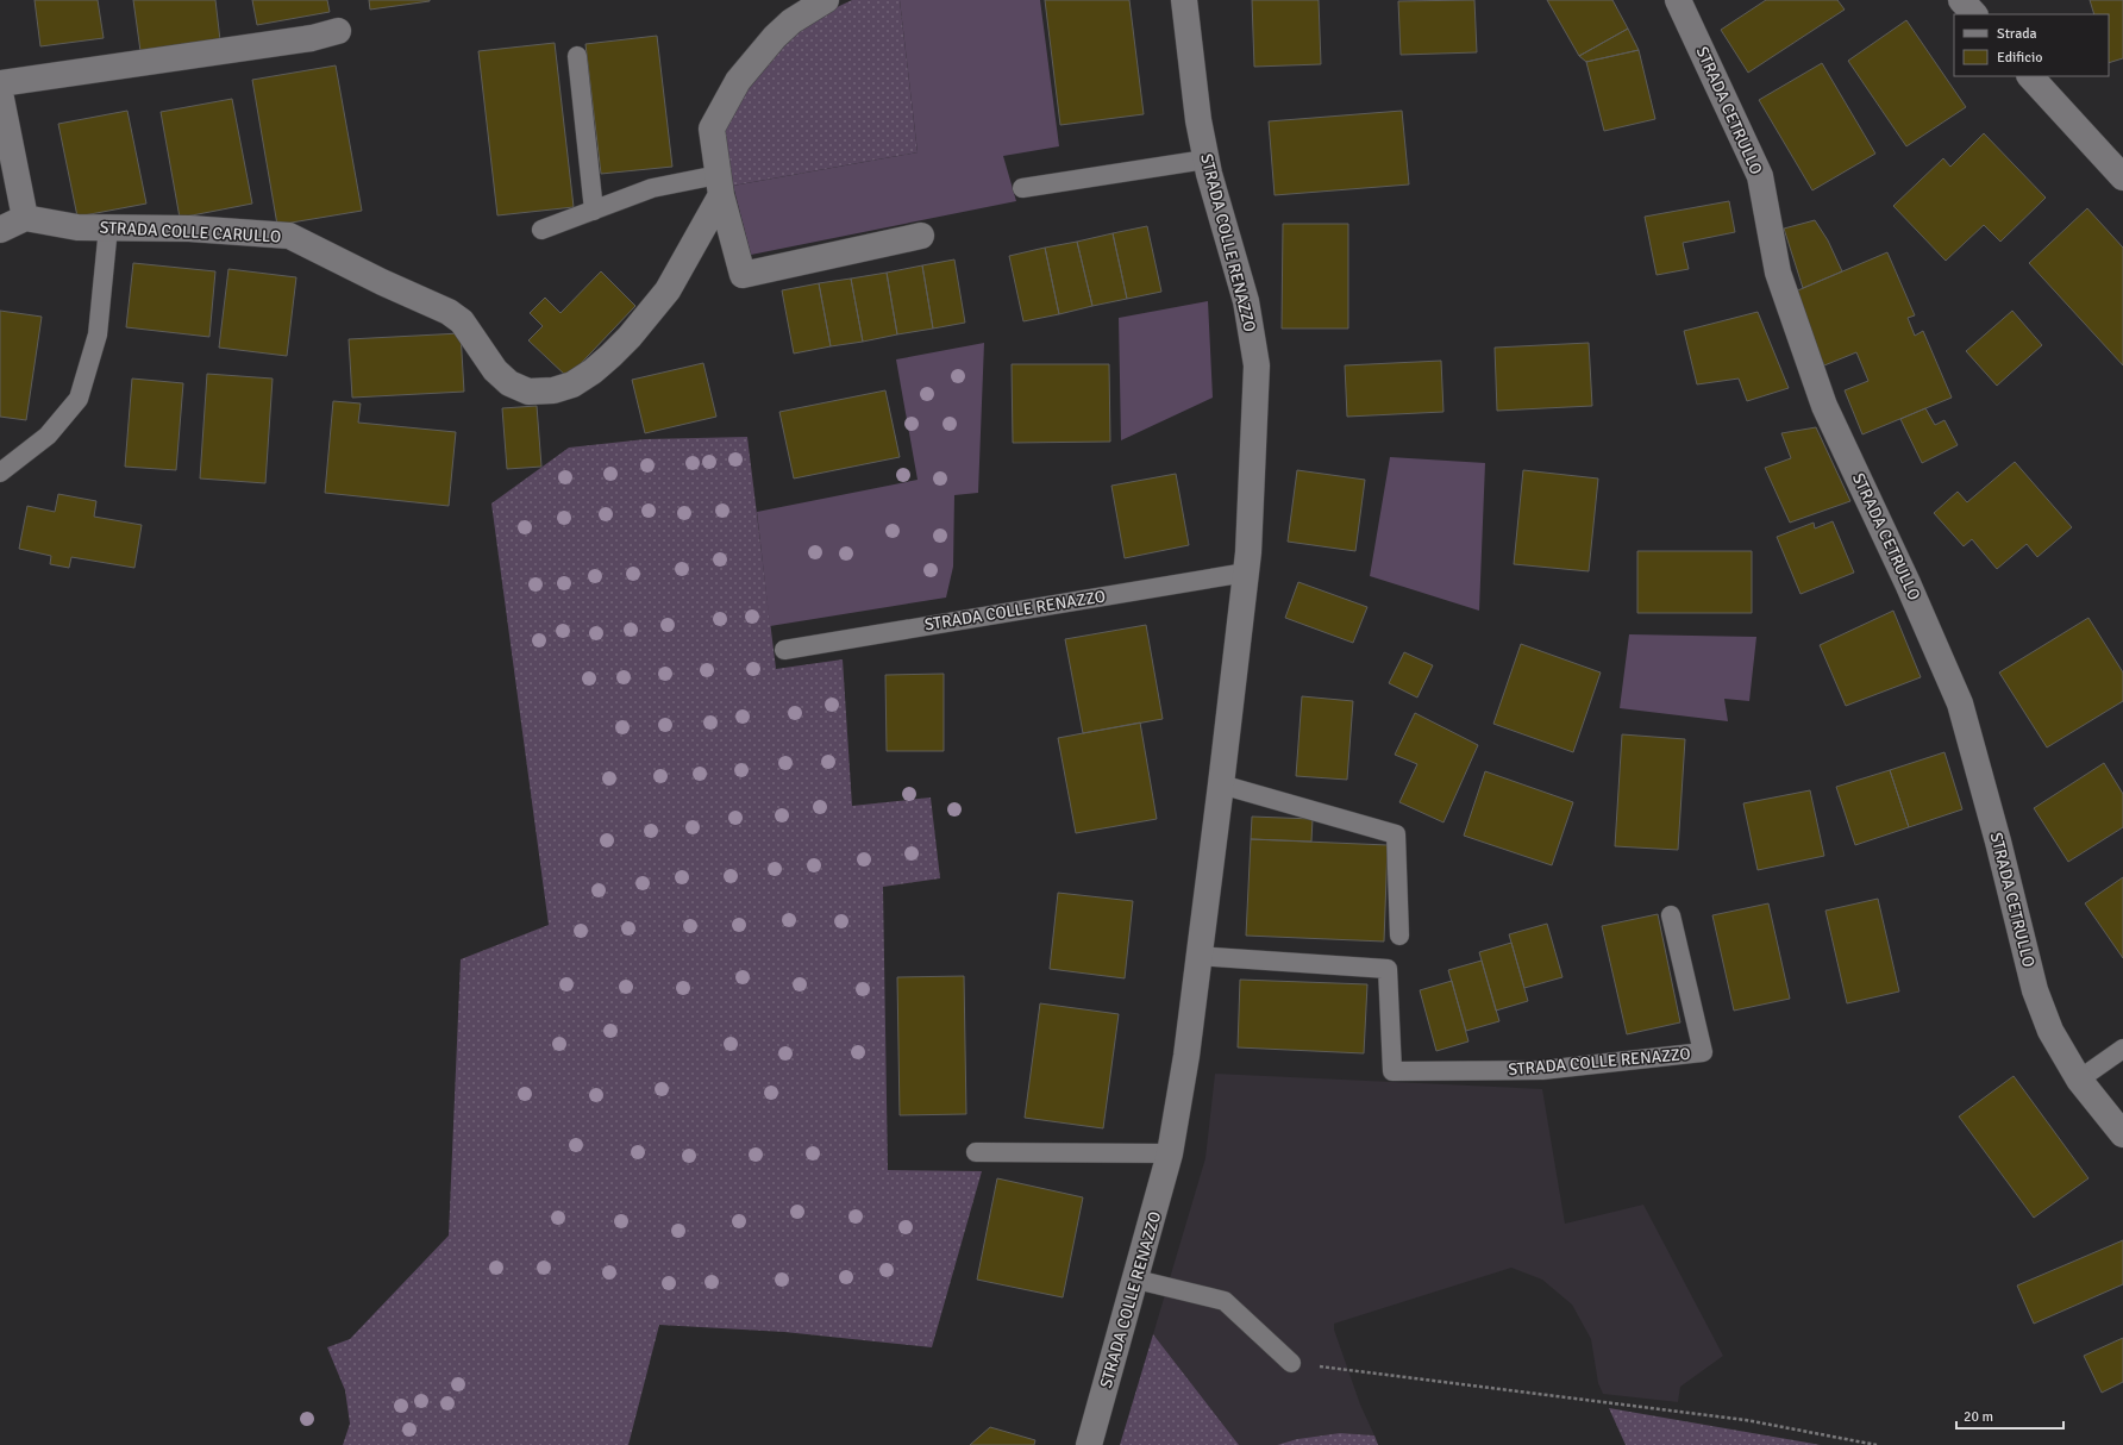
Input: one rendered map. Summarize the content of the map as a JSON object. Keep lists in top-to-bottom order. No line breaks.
{"streets":{"street":["STRADA CETRULLO","STRADA COLLE CARULLO","STRADA COLLE RENAZZO"]},"legend":["Strada","Edificio"],"scale_bar":"20 m"}
